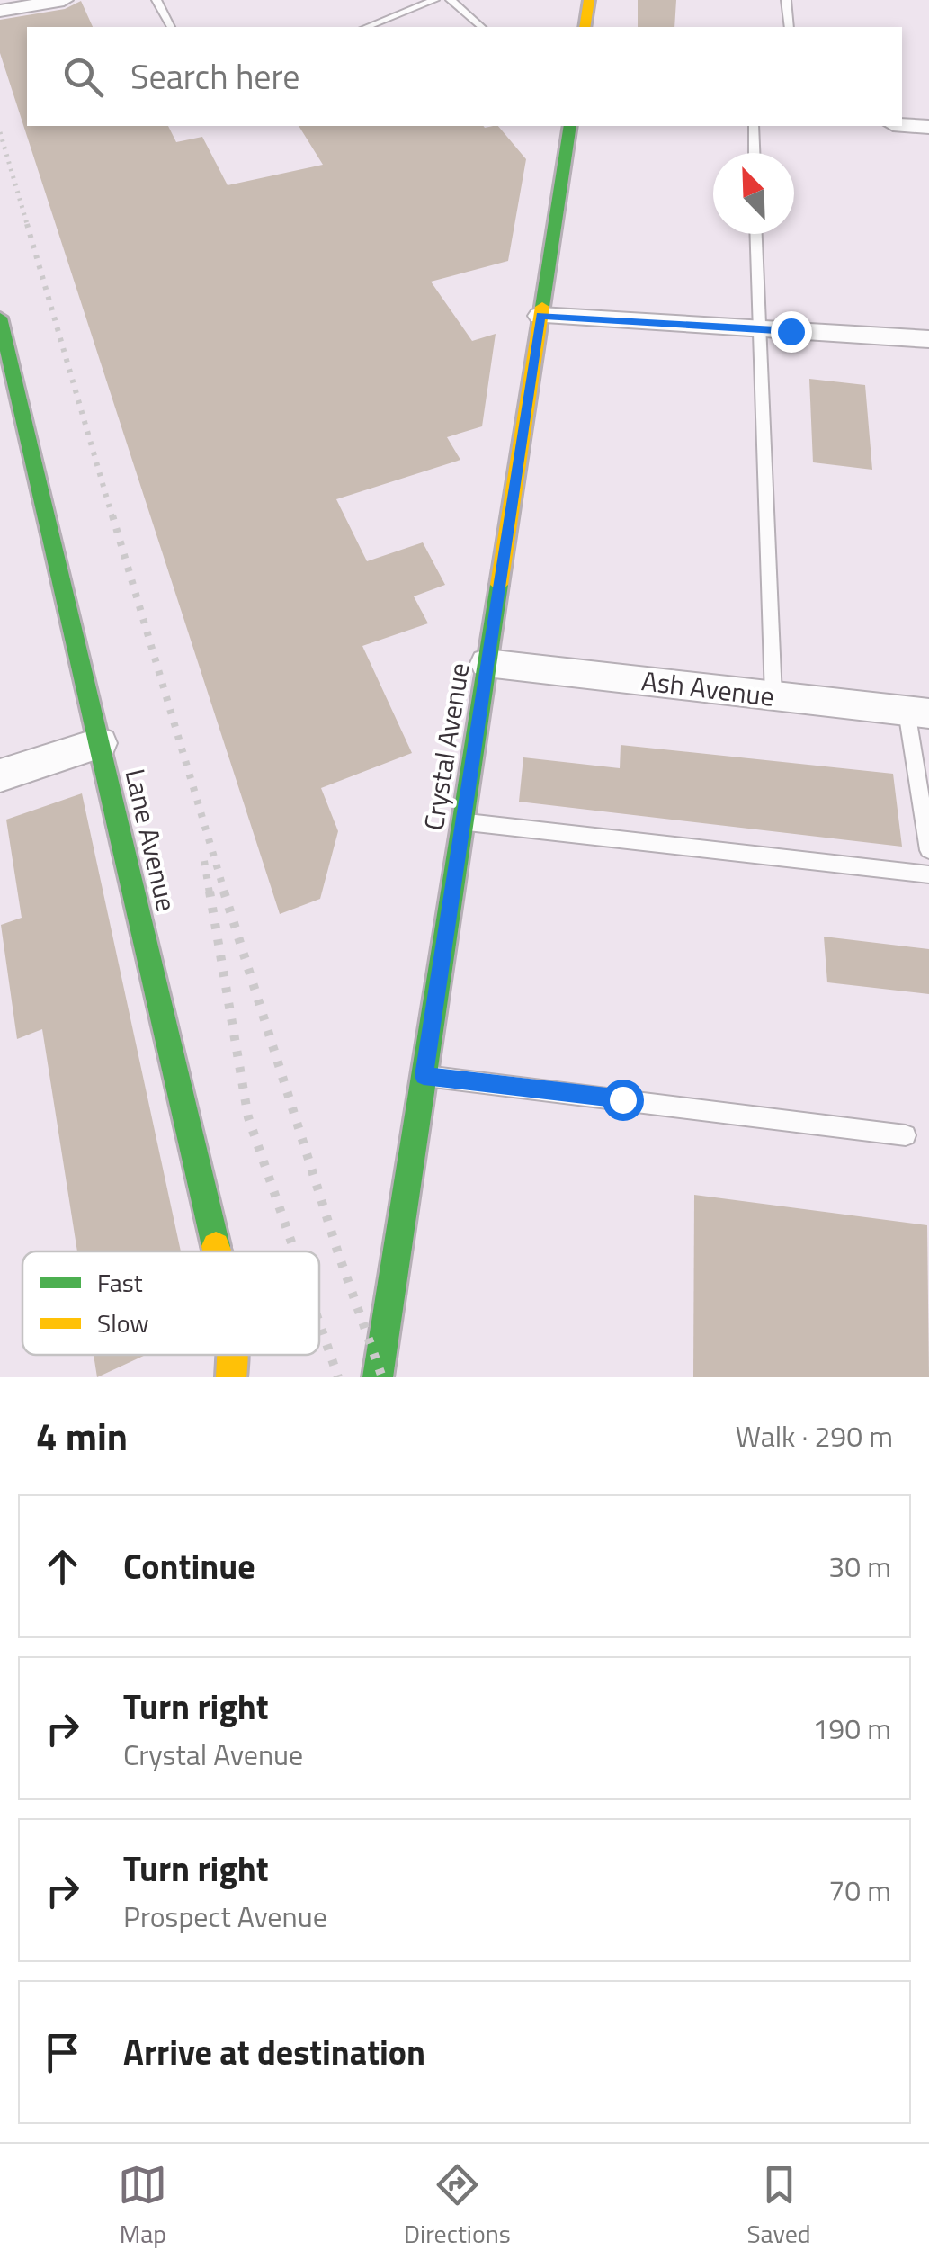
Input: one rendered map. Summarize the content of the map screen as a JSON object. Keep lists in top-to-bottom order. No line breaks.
{"streets":{"street":["Ash Avenue","Crystal Avenue","Lane Avenue"]},"crossings":[["Ash Avenue","Crystal Avenue"]],"legend":["Fast","Slow"],"north":"top left","page":{"search":"Search here","heading":["4 min","Walk · 290 m"],"list":[["Continue","30 m"],["Turn right","Crystal Avenue","190 m"],["Turn right","Prospect Avenue","70 m"],"Arrive at destination"],"nav":["Map","Directions","Saved"]}}
